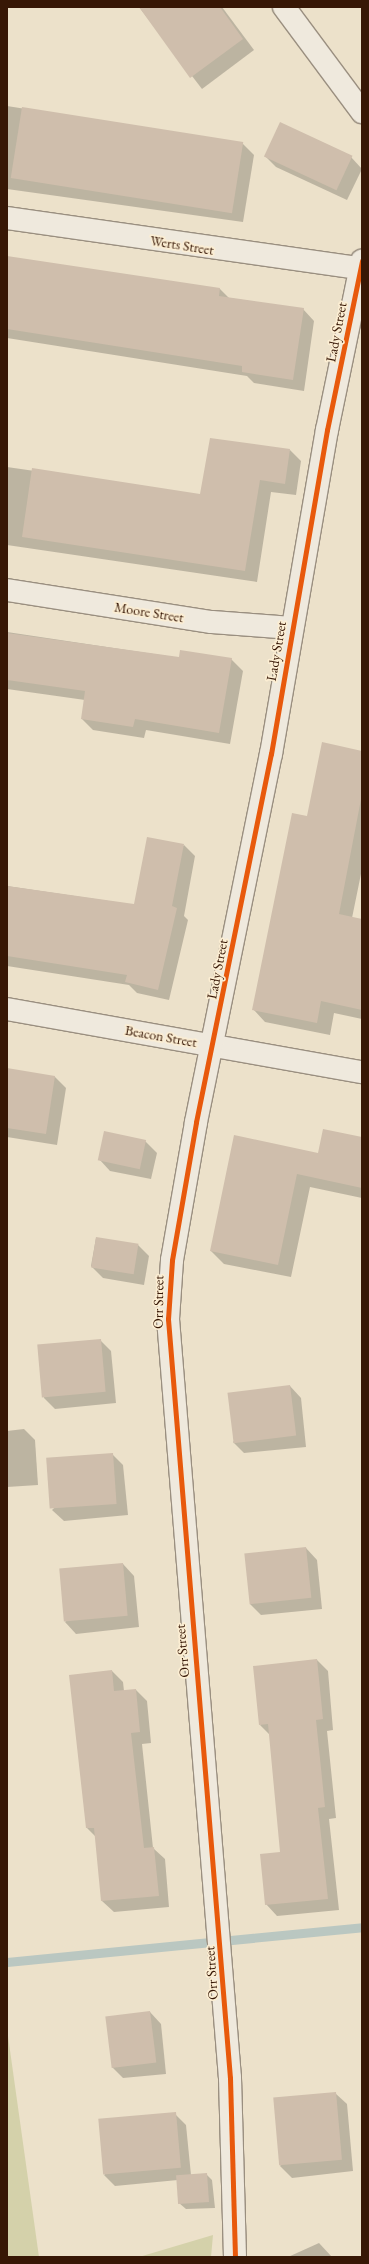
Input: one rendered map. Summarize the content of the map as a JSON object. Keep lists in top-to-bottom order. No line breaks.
{"streets":{"street":["Werts Street","Lady Street","Moore Street","Beacon Street","Orr Street"]},"crossings":[["Werts Street","Lady Street"],["Lady Street","Moore Street"],["Lady Street","Beacon Street"],["Lady Street","Orr Street"],["Beacon Street","Orr Street"]]}
